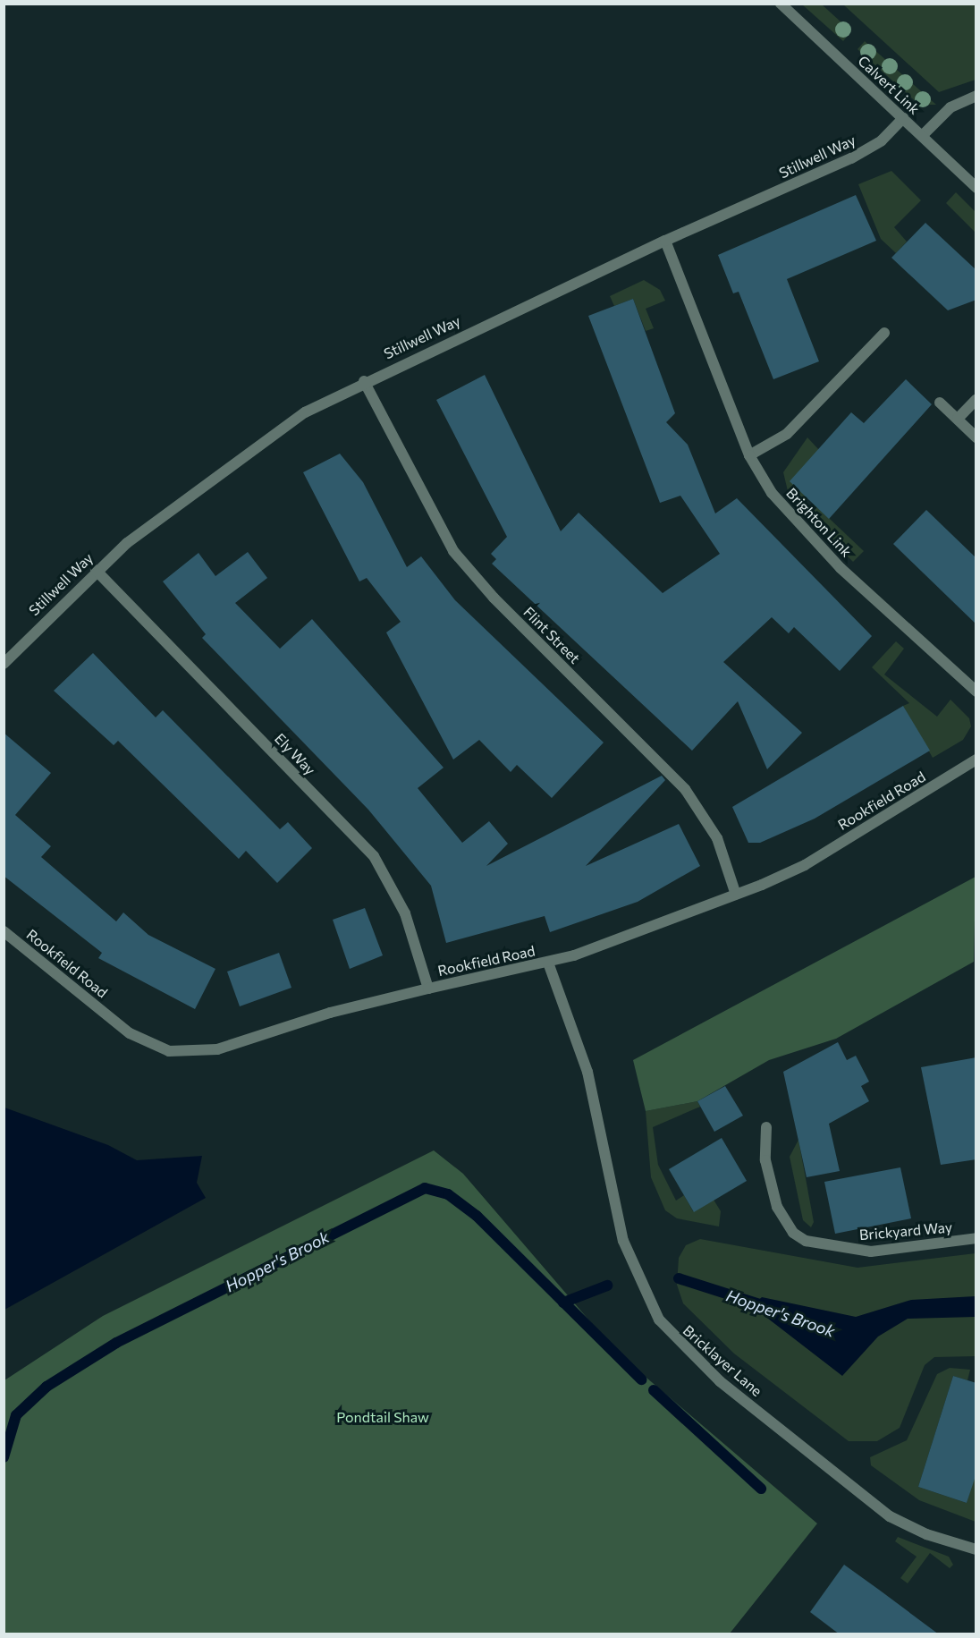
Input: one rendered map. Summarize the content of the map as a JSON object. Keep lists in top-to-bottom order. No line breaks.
{"streets":{"street":["Calvert Link","Stillwell Way","Brighton Link","Flint Street","Ely Way","Rookfield Road","Brickyard Way","Bricklayer Lane"]},"crossings":[["Calvert Link","Stillwell Way"],["Stillwell Way","Brighton Link"],["Stillwell Way","Flint Street"],["Stillwell Way","Ely Way"],["Flint Street","Rookfield Road"],["Ely Way","Rookfield Road"],["Rookfield Road","Bricklayer Lane"]],"water":["Hopper's Brook"],"parks":["Pondtail Shaw"]}
